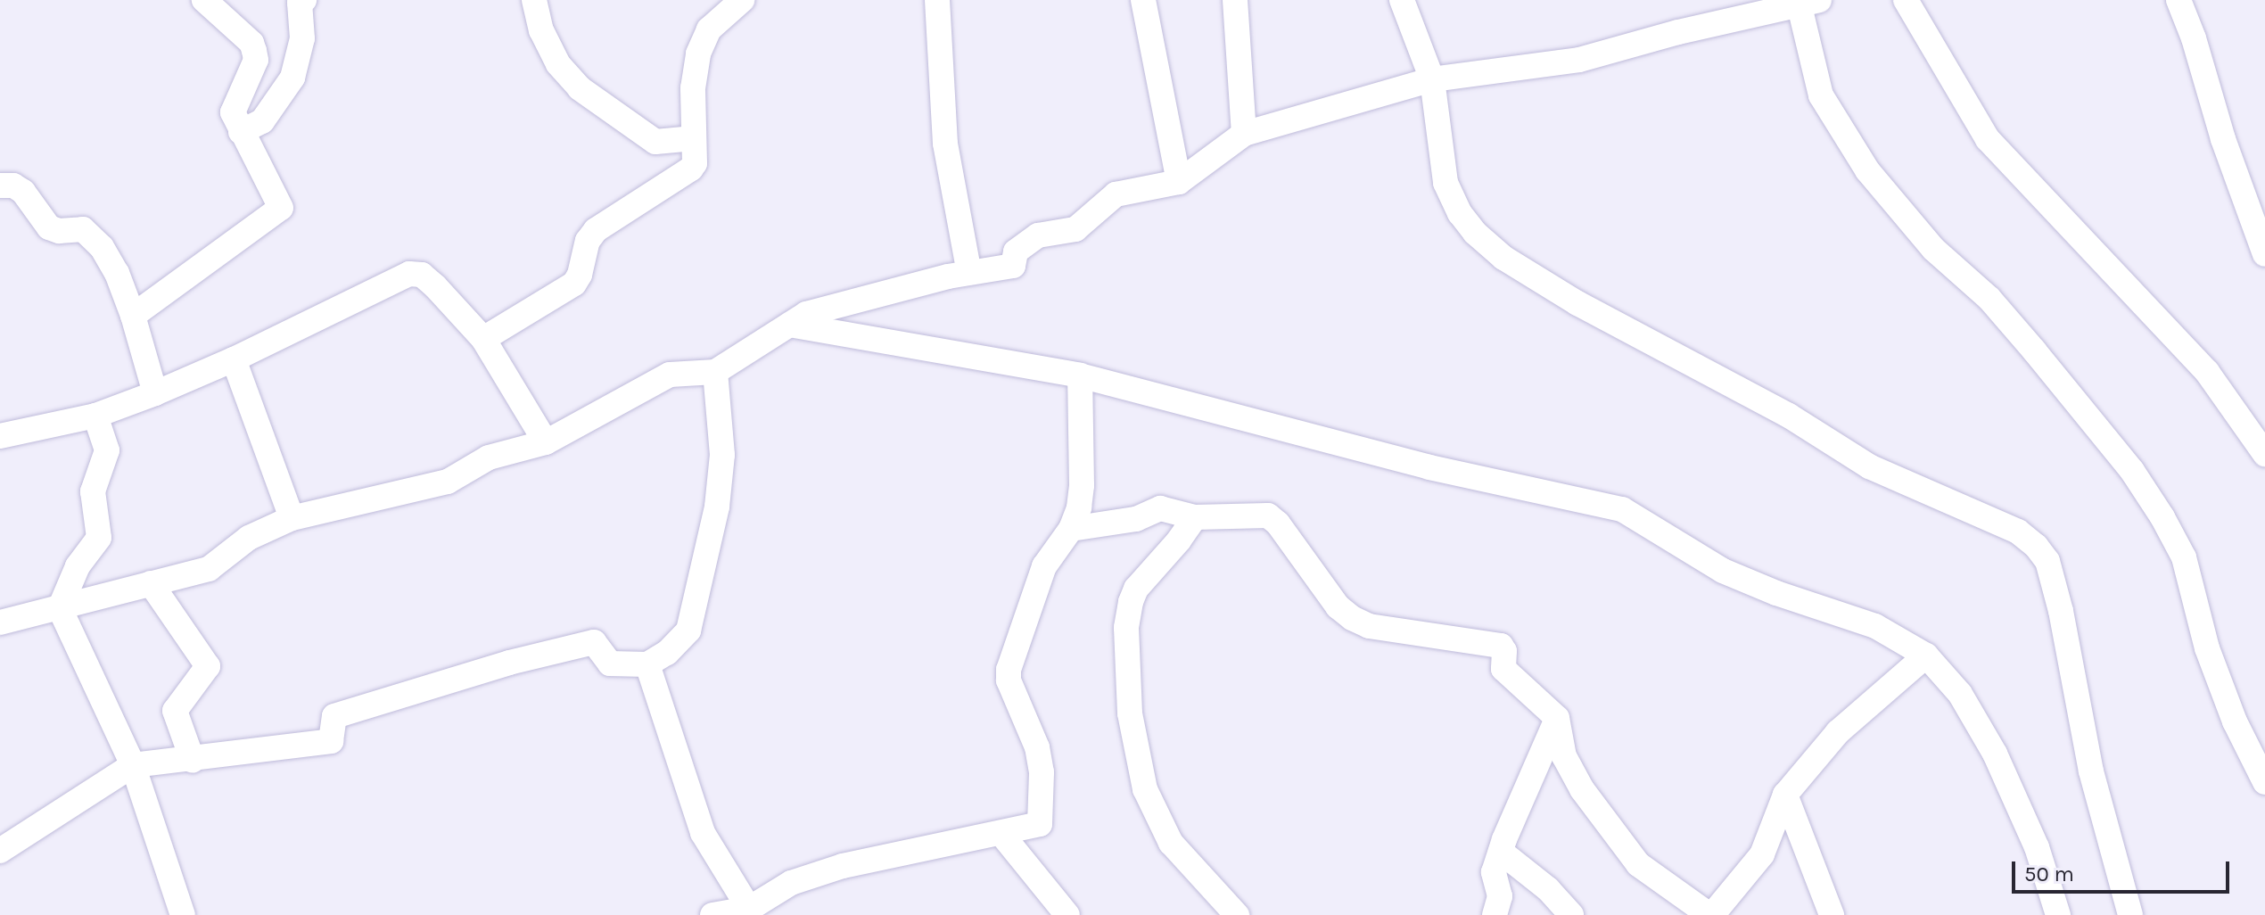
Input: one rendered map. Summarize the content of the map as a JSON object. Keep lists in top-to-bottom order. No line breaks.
{"scale_bar":"50 m"}
